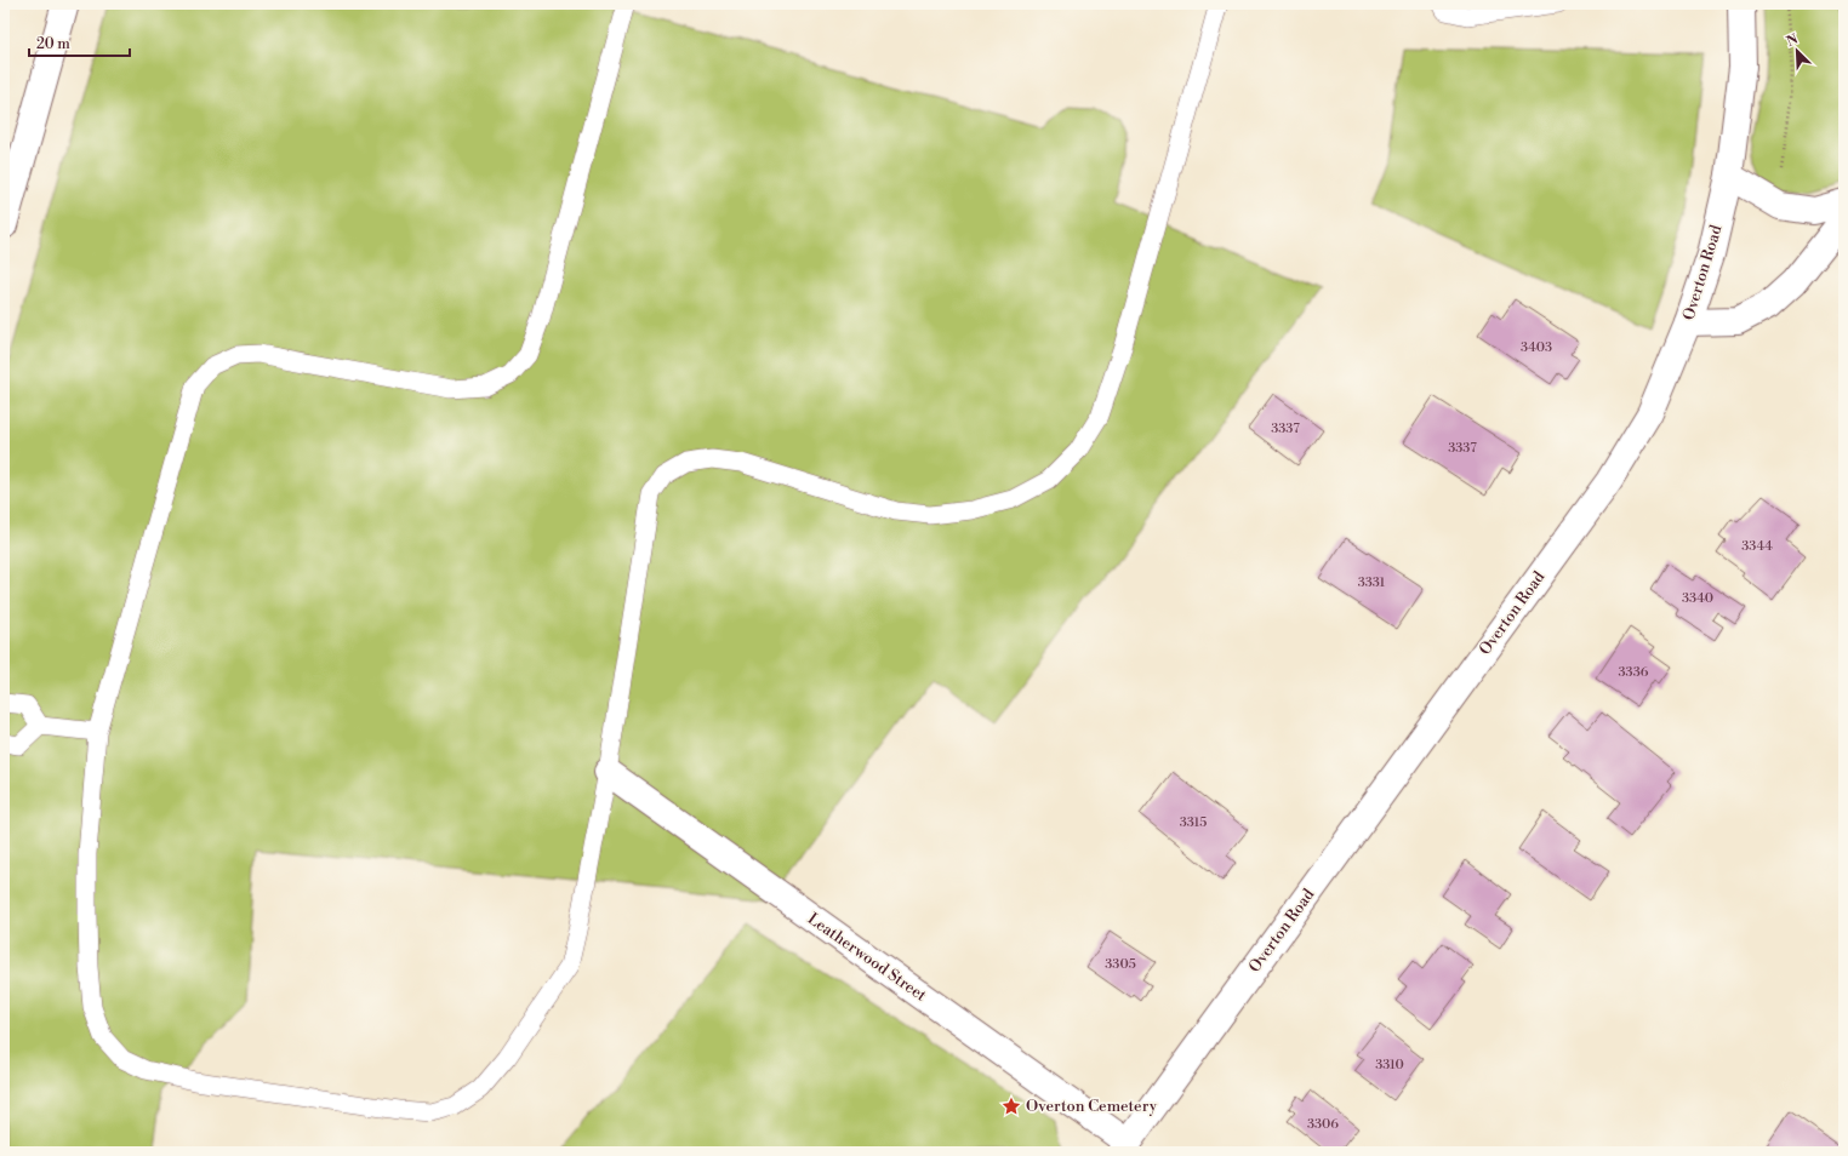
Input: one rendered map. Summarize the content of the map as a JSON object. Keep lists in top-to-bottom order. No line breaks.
{"streets":{"street":["Overton Road","Leatherwood Street"]},"crossings":[["Overton Road","Leatherwood Street"]],"places":{"place":["Overton Cemetery"]},"house_numbers":["3403","3337","3337","3344","3331","3340","3336","3315","3305","3310","3306"],"scale_bar":"20 m","north":"top left"}
